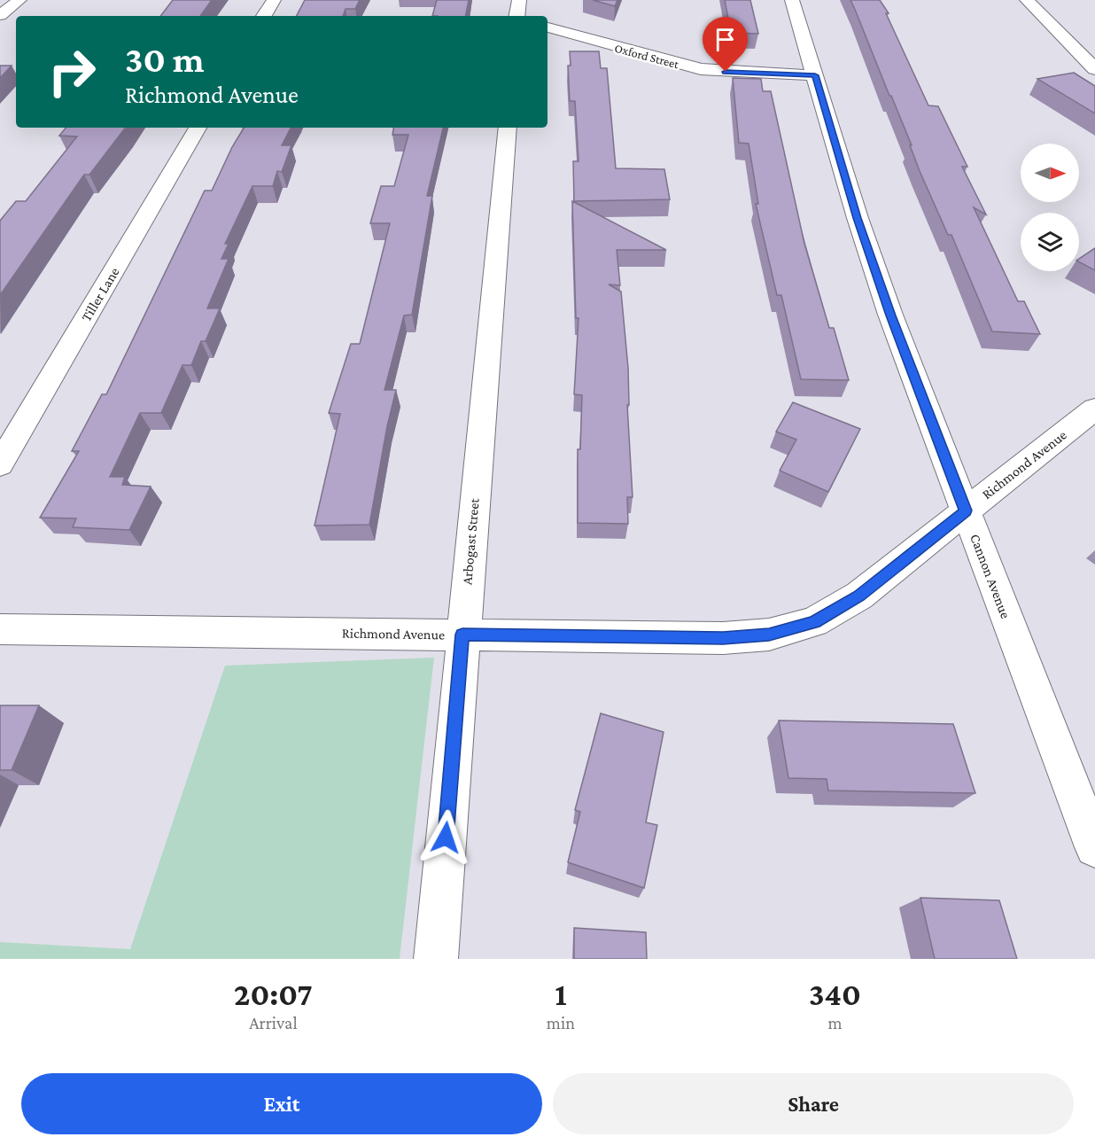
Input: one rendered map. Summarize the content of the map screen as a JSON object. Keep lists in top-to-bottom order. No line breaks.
{"streets":{"street":["Oxford Street","Tiller Lane","Richmond Avenue","Arbogast Street","Cannon Avenue"]},"crossings":[["Oxford Street","Cannon Avenue"],["Richmond Avenue","Arbogast Street"],["Richmond Avenue","Cannon Avenue"]],"north":"right","page":{"turn":["30 m","Richmond Avenue"],"eta":["20:07","Arrival","1","min","340","m"],"buttons":["Exit","Share"]}}
